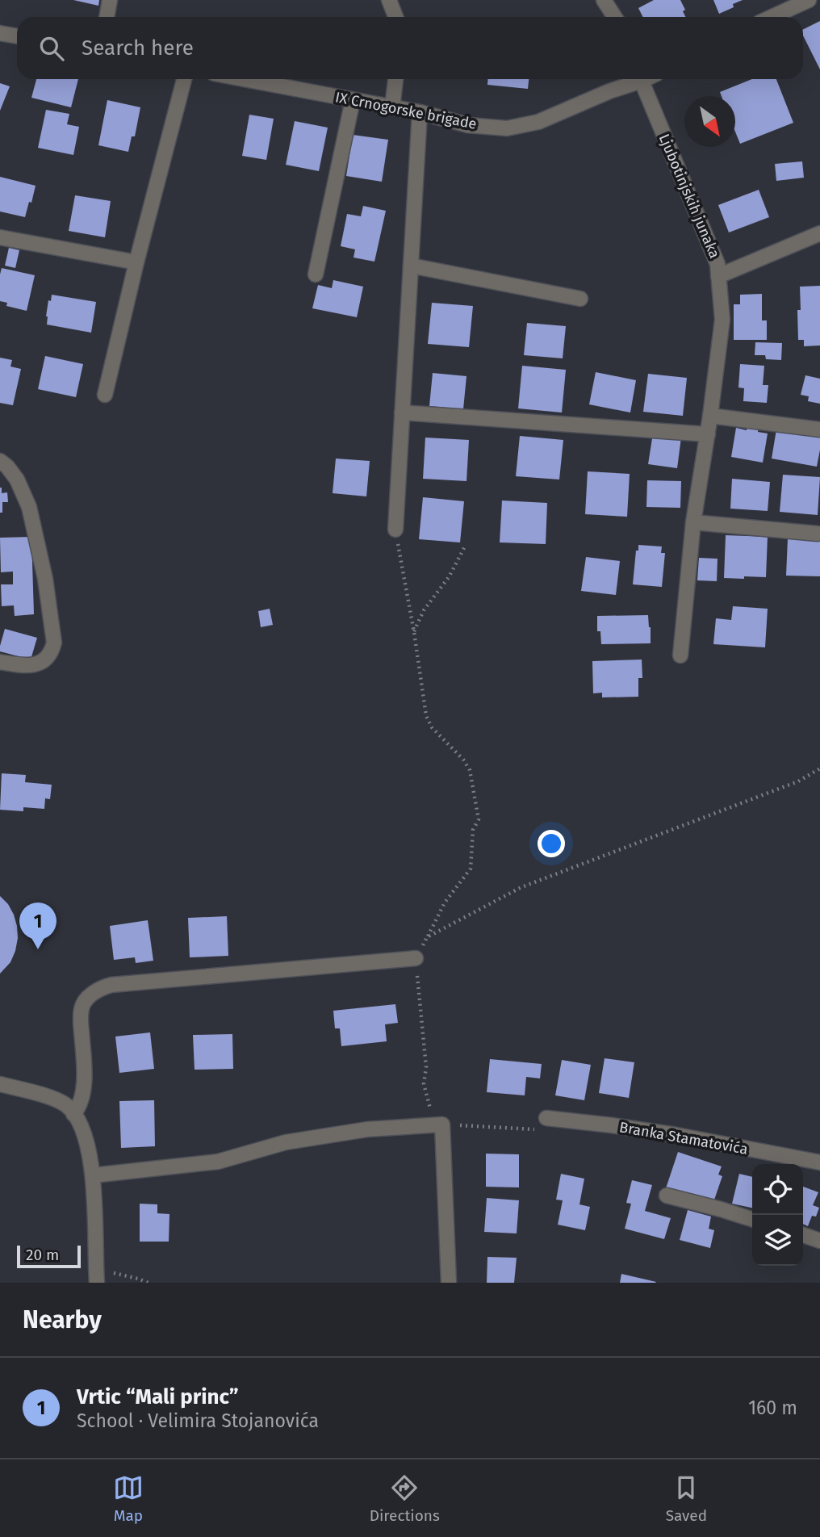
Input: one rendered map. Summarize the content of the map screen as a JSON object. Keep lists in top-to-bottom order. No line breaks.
{"streets":{"street":["IX Crnogorske brigade","Ljubotinjskih junaka","Branka Stamatovića"]},"scale_bar":"20 m","north":"bottom right","page":{"search":"Search here","pins":"1","scale":"20 m","heading":"Nearby","list":[{"mark":"1","name":"Vrtic “Mali princ”","note":"School · Velimira Stojanovića","value":"160 m"}],"nav":["Map","Directions","Saved"]}}
